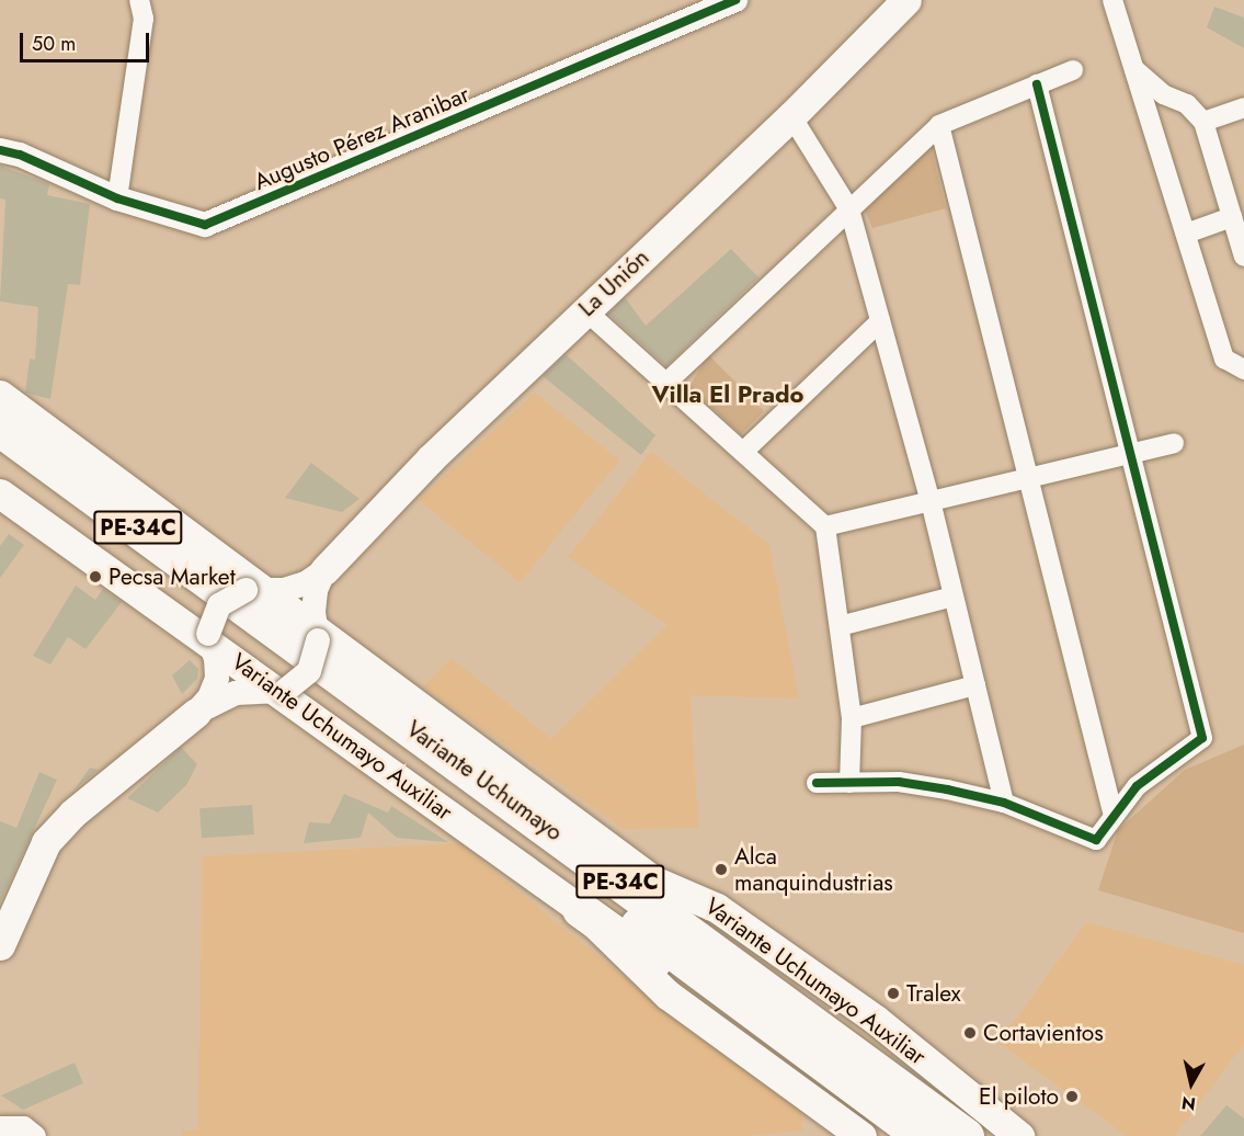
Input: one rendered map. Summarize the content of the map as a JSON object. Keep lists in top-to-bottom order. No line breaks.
{"streets":{"highway":["PE-34C","Variante Uchumayo"],"main road":["La Unión","Variante Uchumayo Auxiliar"],"street":["Augusto Pérez Aranibar"]},"crossings":[["La Unión","Variante Uchumayo Auxiliar"]],"districts":["Villa El Prado"],"places":["Pecsa Market","Alca manquindustrias","Tralex","Cortavientos","El piloto"],"scale_bar":"50 m","north":"bottom"}
